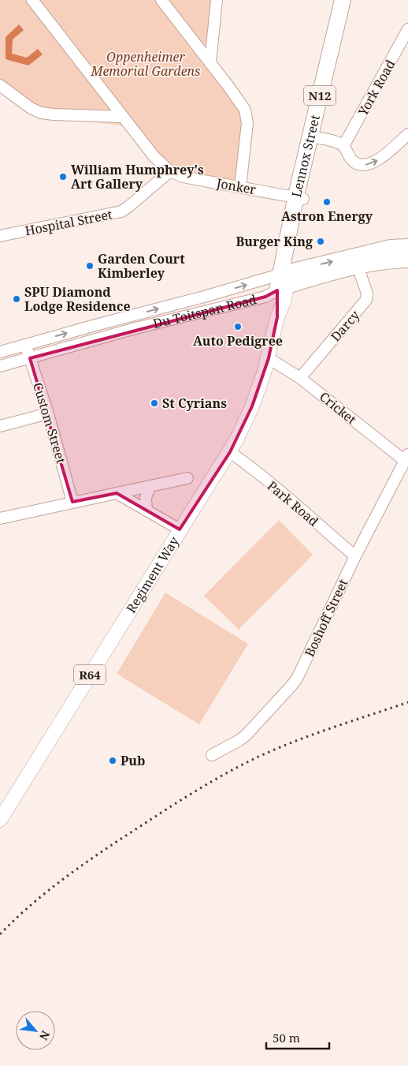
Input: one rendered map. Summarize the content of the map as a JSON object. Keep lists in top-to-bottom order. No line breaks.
{"streets":{"highway":["N12","Lennox Street","Du Toitspan Road"],"main road":["Regiment Way","R64"],"street":["York Road","Jonker","Hospital Street","Darcy","Cricket","Custom Street","Park Road","Boshoff Street"]},"crossings":[["Lennox Street","Jonker"],["Lennox Street","Du Toitspan Road"],["Lennox Street","Regiment Way"],["Jonker","Hospital Street"],["Du Toitspan Road","Darcy"],["Du Toitspan Road","Custom Street"],["Du Toitspan Road","Regiment Way"],["Darcy","Cricket"],["Cricket","Regiment Way"],["Cricket","Boshoff Street"],["Park Road","Regiment Way"],["Park Road","Boshoff Street"]],"one_way":["Du Toitspan Road"],"parks":["Oppenheimer Memorial Gardens"],"places":["William Humphrey's Art Gallery","Astron Energy","Burger King","Garden Court Kimberley","SPU Diamond Lodge Residence","Auto Pedigree","St Cyrians","Pub"],"scale_bar":"50 m","north":"bottom right"}
